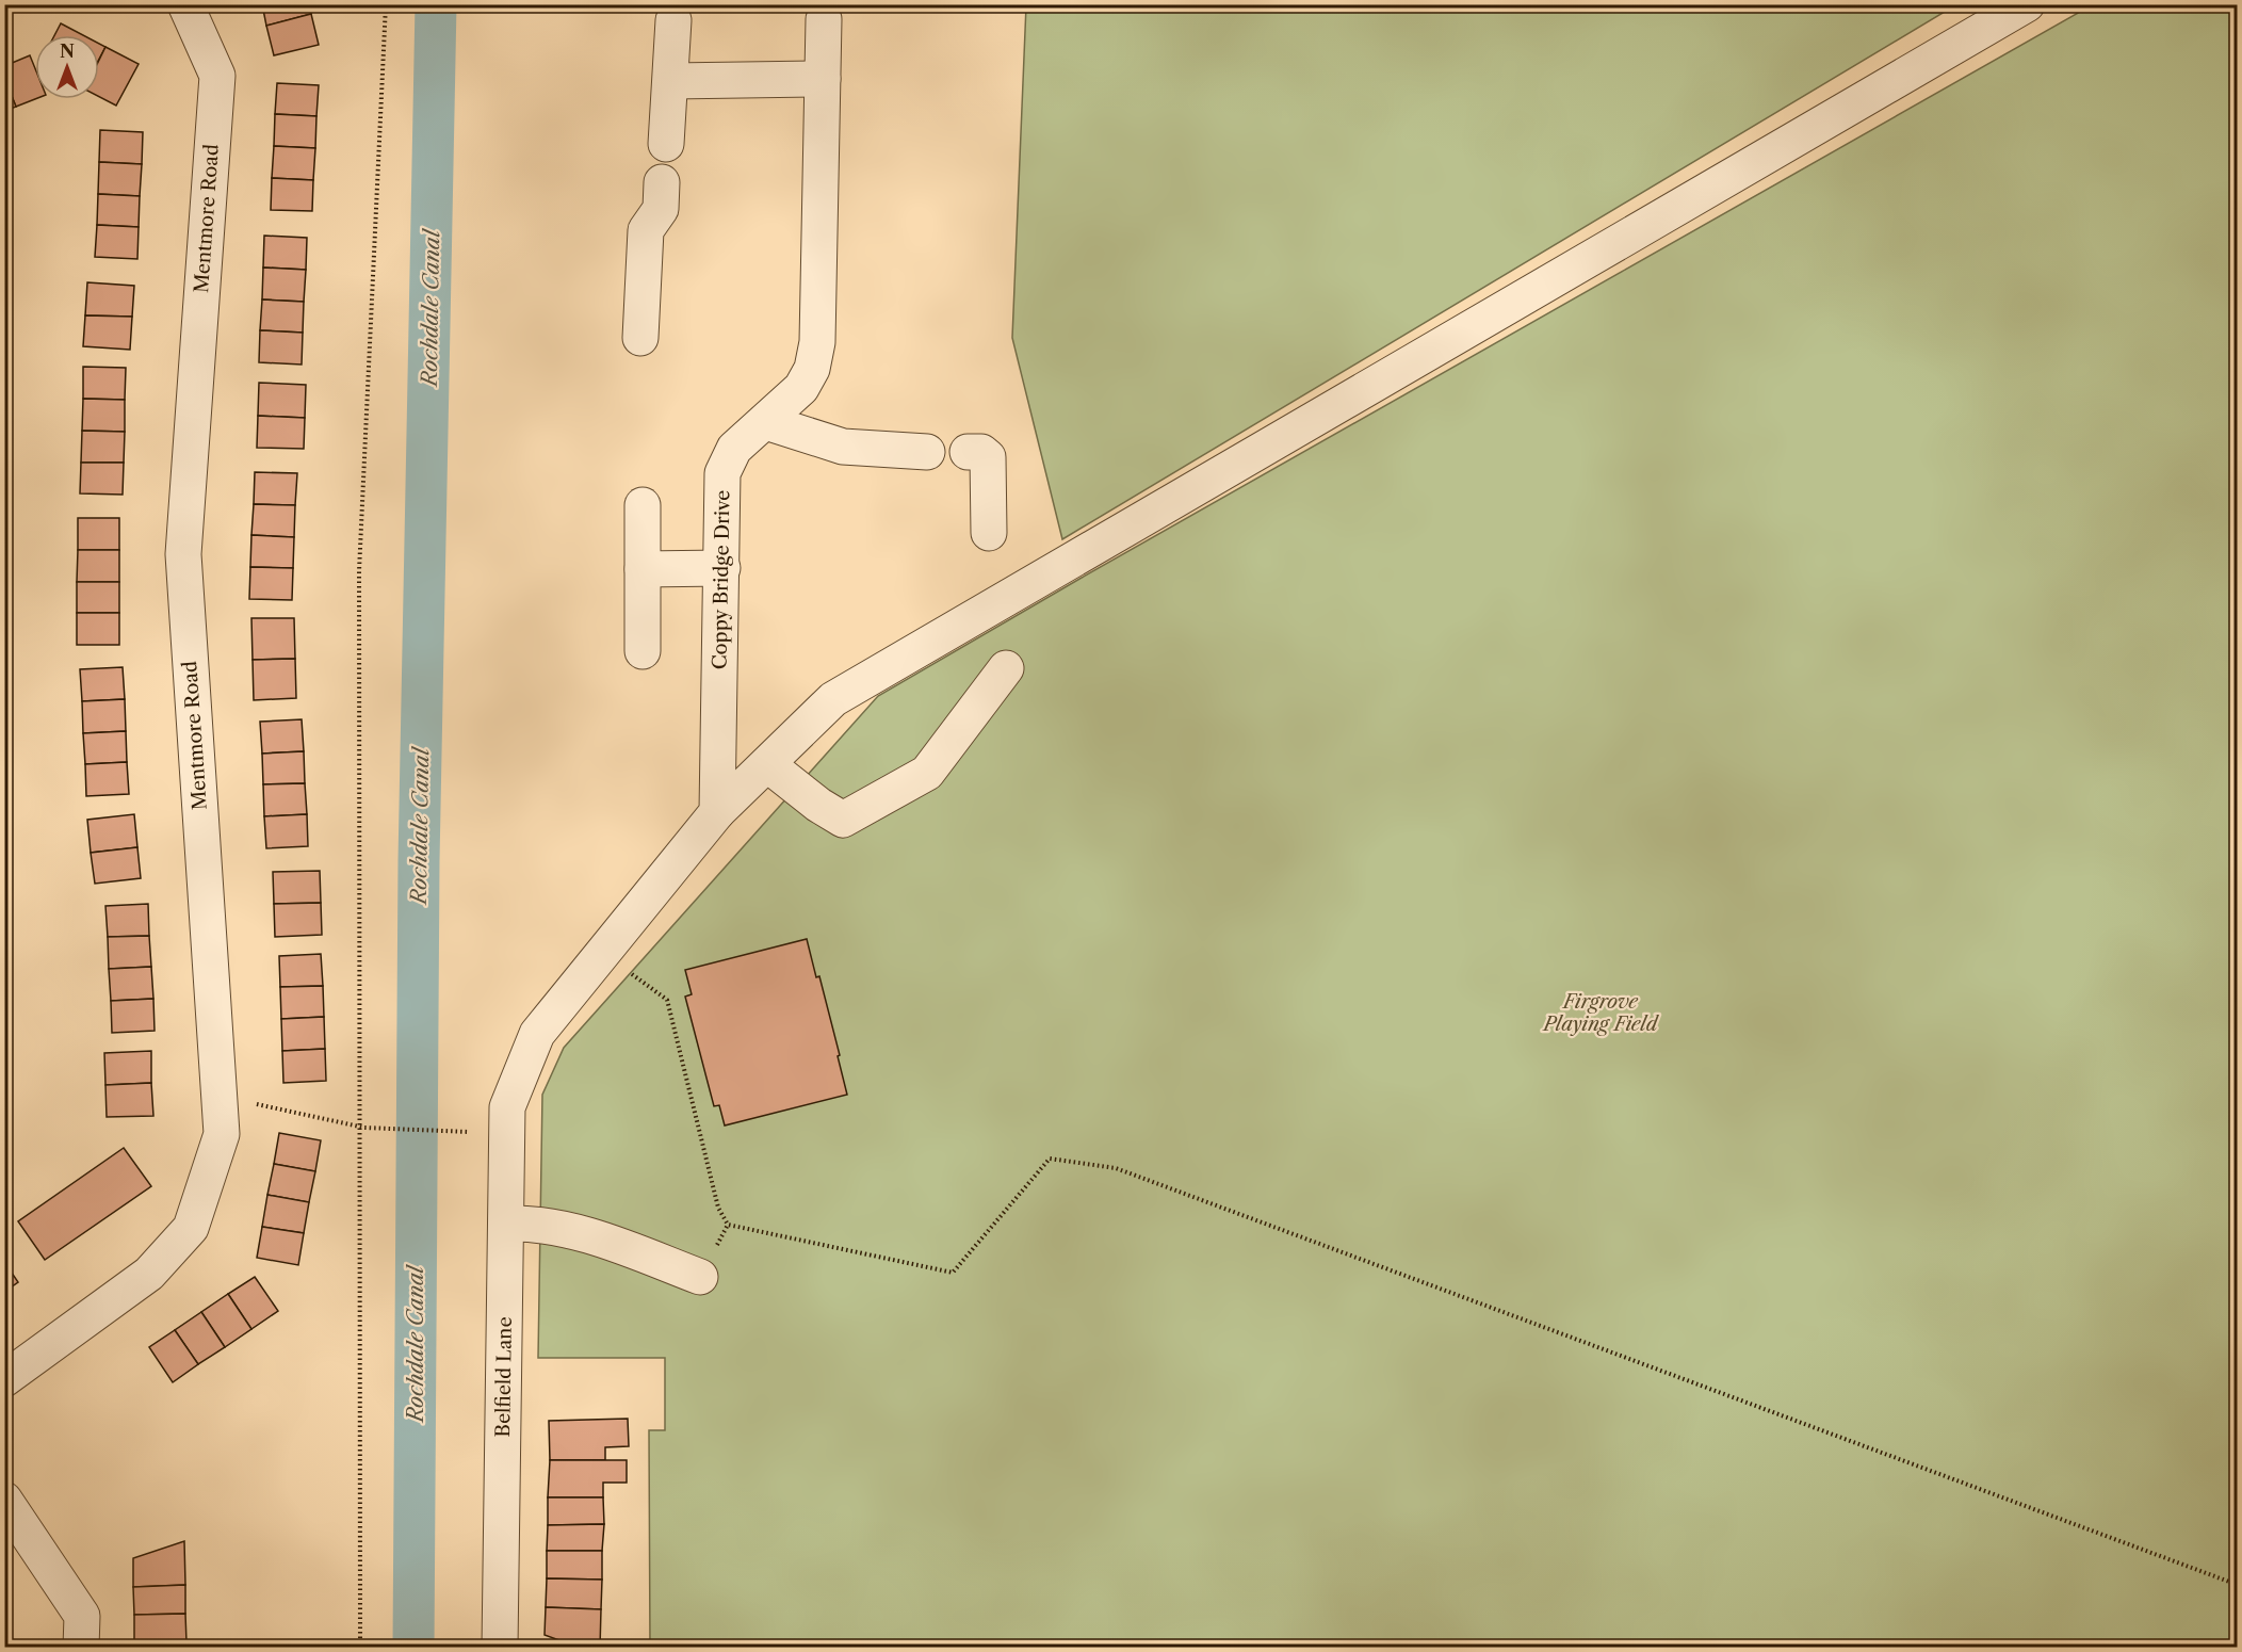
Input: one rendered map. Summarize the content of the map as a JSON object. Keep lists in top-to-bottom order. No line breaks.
{"streets":{"street":["Mentmore Road","Coppy Bridge Drive","Belfield Lane"]},"water":["Rochdale Canal"],"parks":["Firgrove Playing Field"],"north":"top"}
